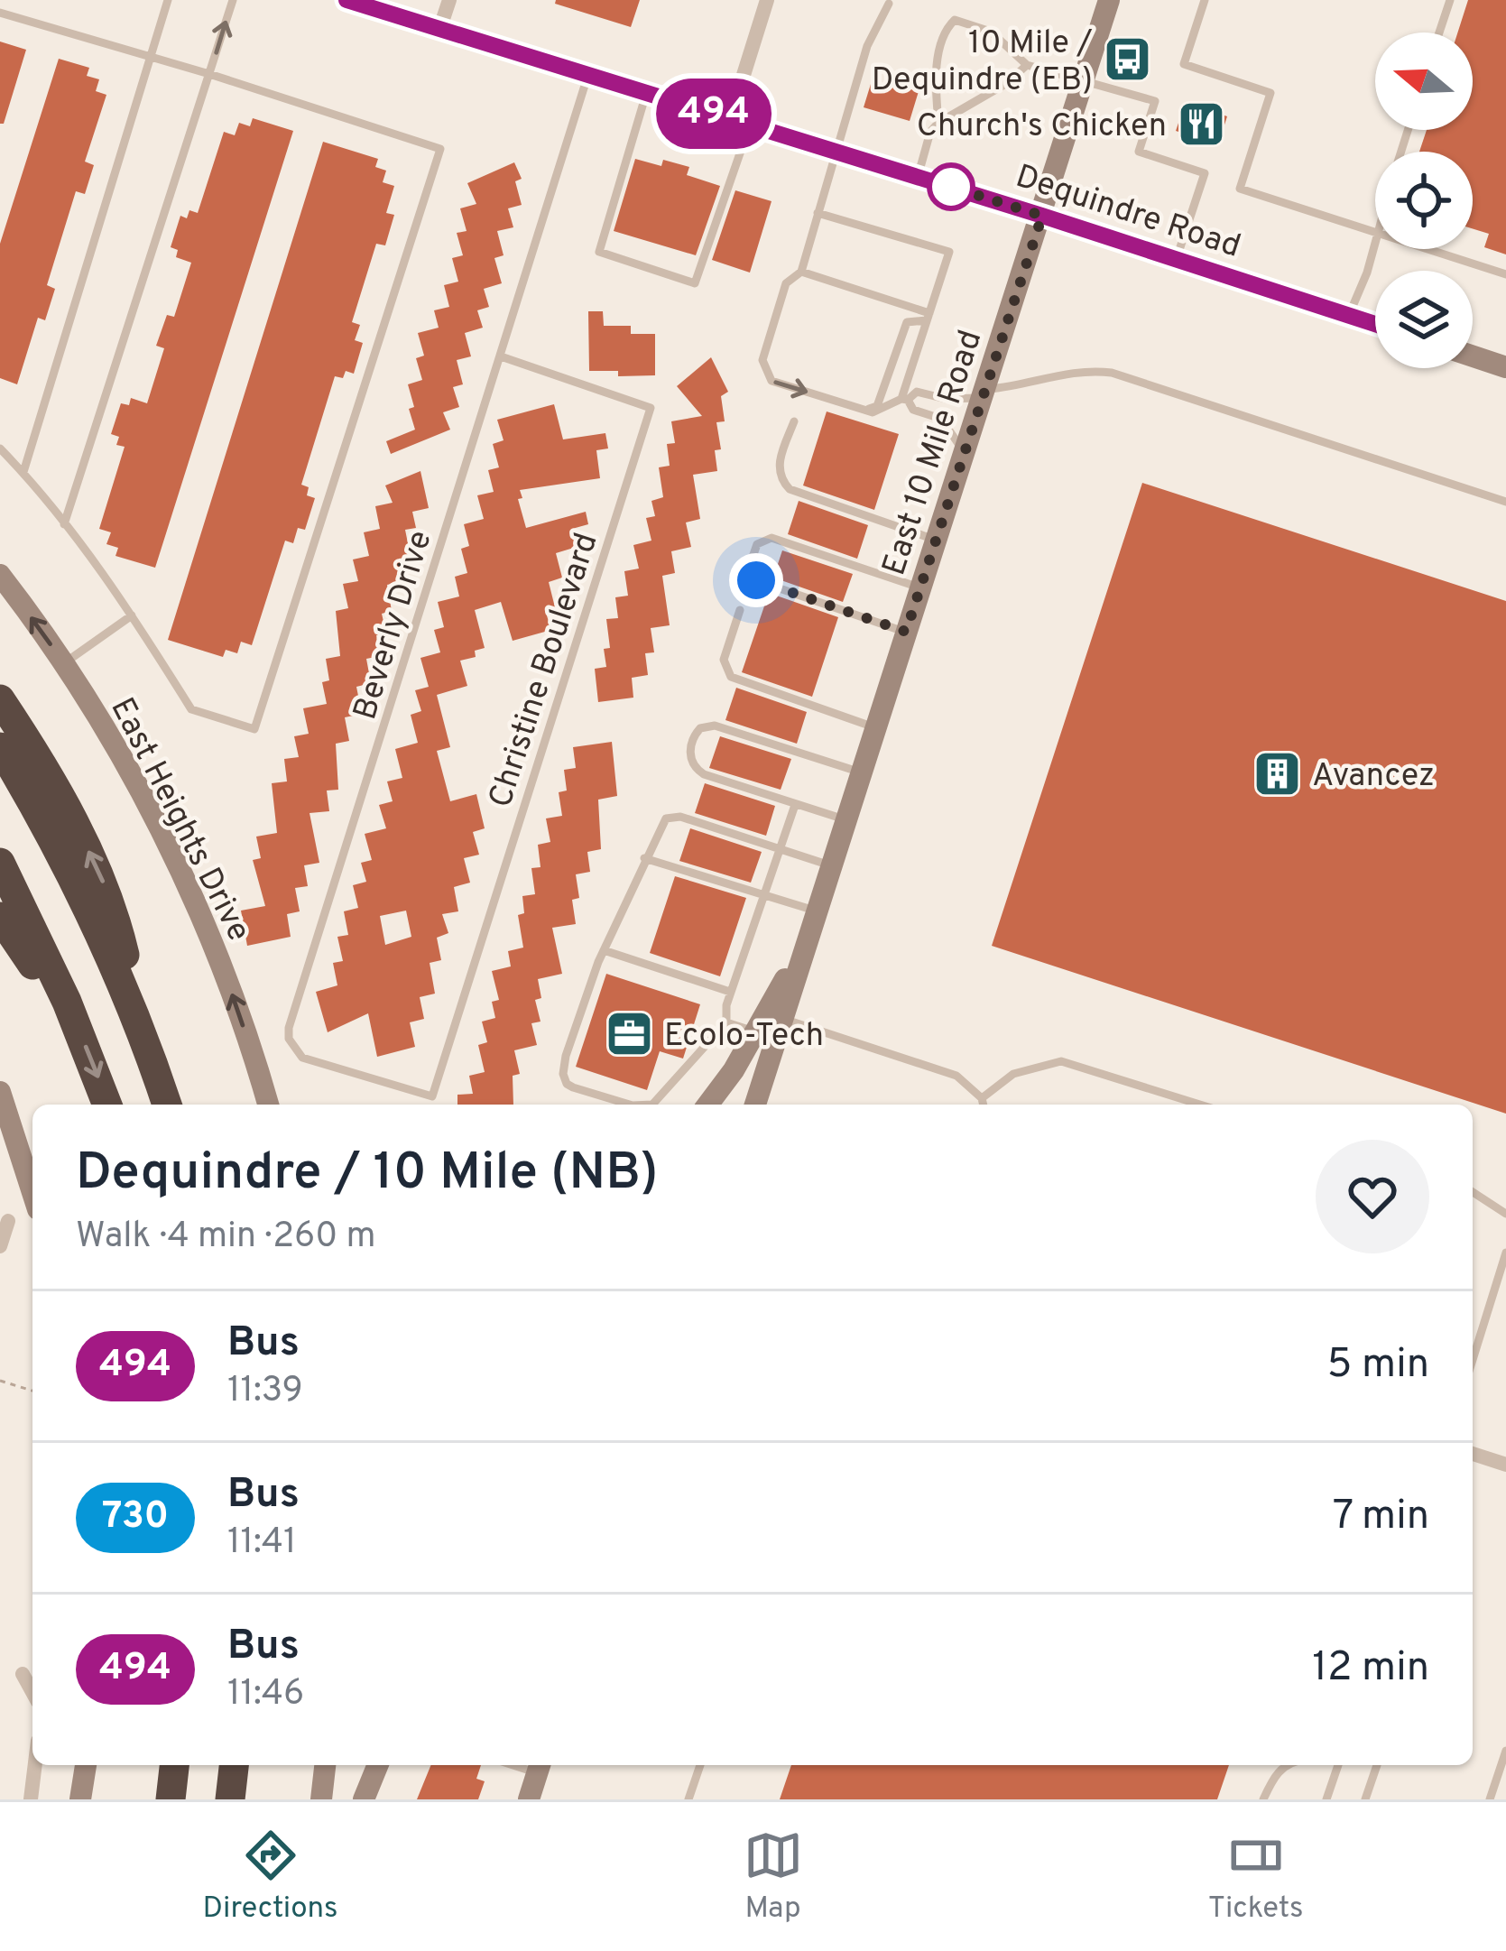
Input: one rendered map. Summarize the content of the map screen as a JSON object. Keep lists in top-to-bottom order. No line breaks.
{"streets":{"main road":["Dequindre Road","East 10 Mile Road","East Heights Drive"],"lane":["Beverly Drive","Christine Boulevard"]},"crossings":[["Dequindre Road","East 10 Mile Road"],["Dequindre Road","Beverly Drive"],["Beverly Drive","Christine Boulevard"]],"one_way":["East Heights Drive"],"places":{"bus stop":["10 Mile / Dequindre (EB)"],"restaurant":["Church's Chicken"],"building":["Avancez"],"office":["Ecolo-Tech"]},"lines":["bus line 494"],"north":"left","page":{"on_map":"494","heading":["Dequindre / 10 Mile (NB)","Walk · 4 min · 260 m"],"list":[{"mark":"494","name":"Bus","note":"11:39","value":"5 min"},{"mark":"730","name":"Bus","note":"11:41","value":"7 min"},{"mark":"494","name":"Bus","note":"11:46","value":"12 min"}],"tabs":["Directions","Map","Tickets"]}}
